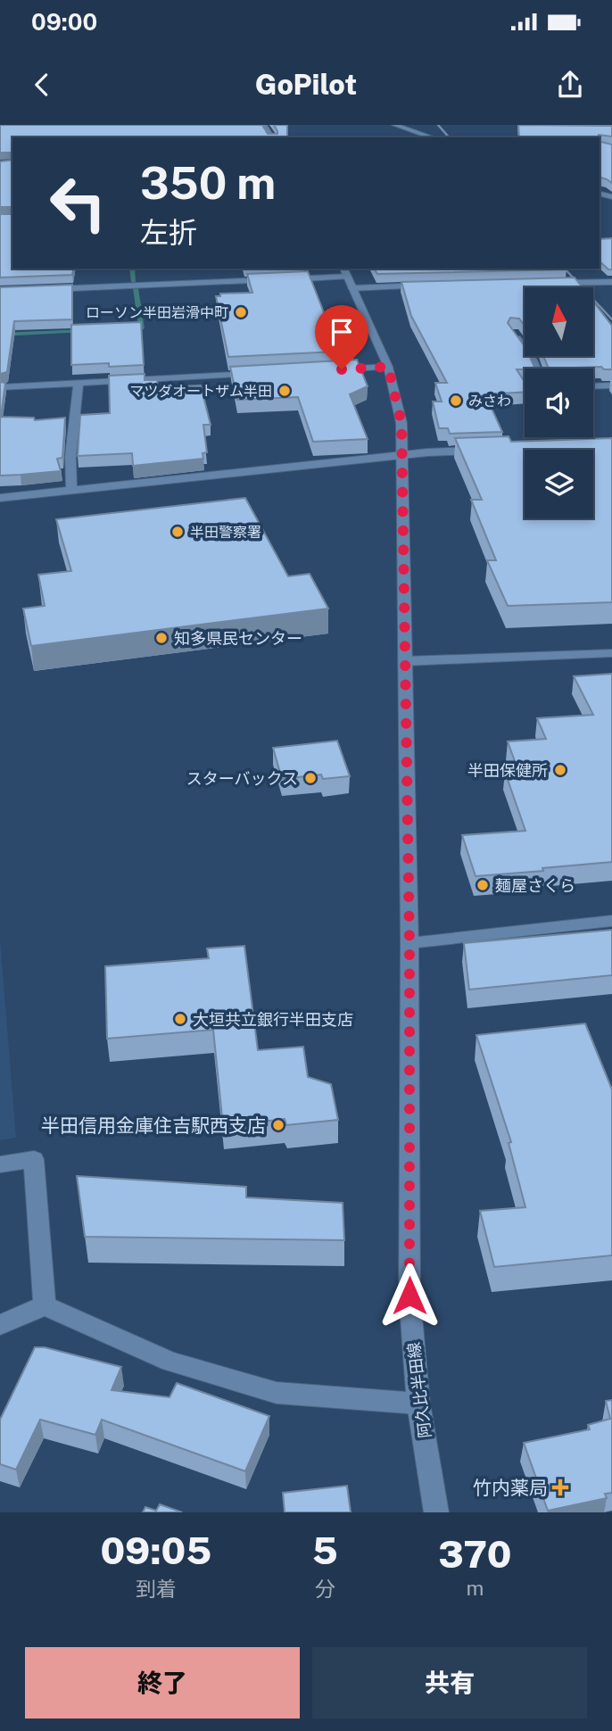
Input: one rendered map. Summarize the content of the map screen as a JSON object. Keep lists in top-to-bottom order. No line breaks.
{"streets":{"street":["阿久比半田線"]},"places":{"other":["ローソン半田岩滑中町","マツダオートザム半田","みさわ","半田警察署","知多県民センター","半田保健所","スターバックス","麺屋さくら","大垣共立銀行半田支店","半田信用金庫住吉駅西支店"],"health":["竹内薬局"]},"north":"top","page":{"status":"09:00","header":"GoPilot","turn":["350 m","左折"],"eta":["09:05","到着","5","分","370","m"],"buttons":["終了","共有"]}}
